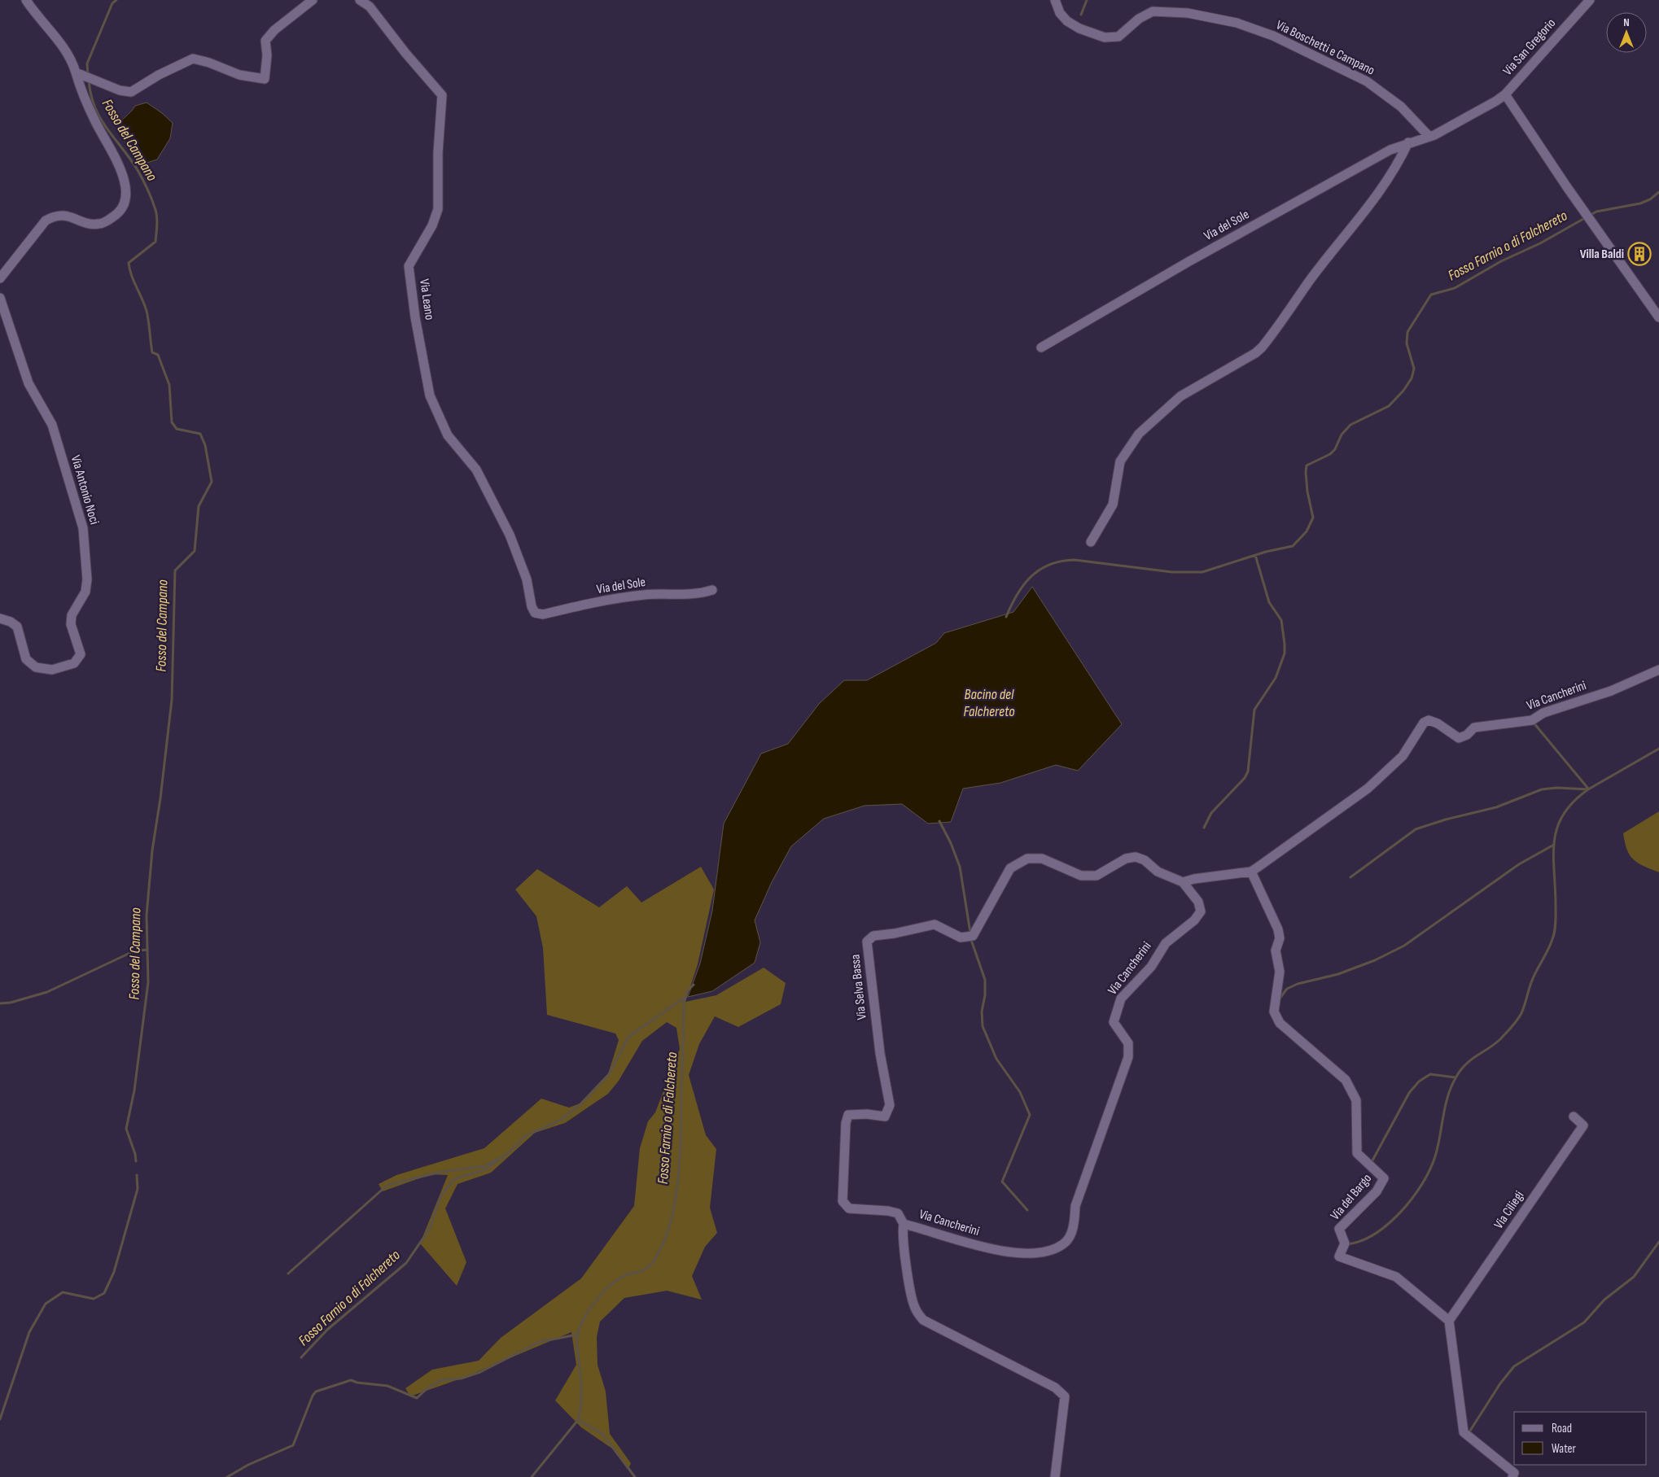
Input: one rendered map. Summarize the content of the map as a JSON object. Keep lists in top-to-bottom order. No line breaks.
{"streets":{"street":["Via San Gregorio","Via Boschetti e Campano","Via del Sole","Via Leano","Via Antonio Noci","Via Cancherini","Via Selva Bassa","Via del Bargo","Via Ciliegi"]},"crossings":[["Via Boschetti e Campano","Via del Sole"],["Via del Sole","Via Leano"],["Via Cancherini","Via Selva Bassa"],["Via Cancherini","Via del Bargo"],["Via del Bargo","Via Ciliegi"]],"water":["Fosso del Campano","Fosso Farnio o di Falchereto","Bacino del Falchereto"],"places":{"building":["Villa Baldi"]},"legend":["Road","Water"],"north":"top"}
